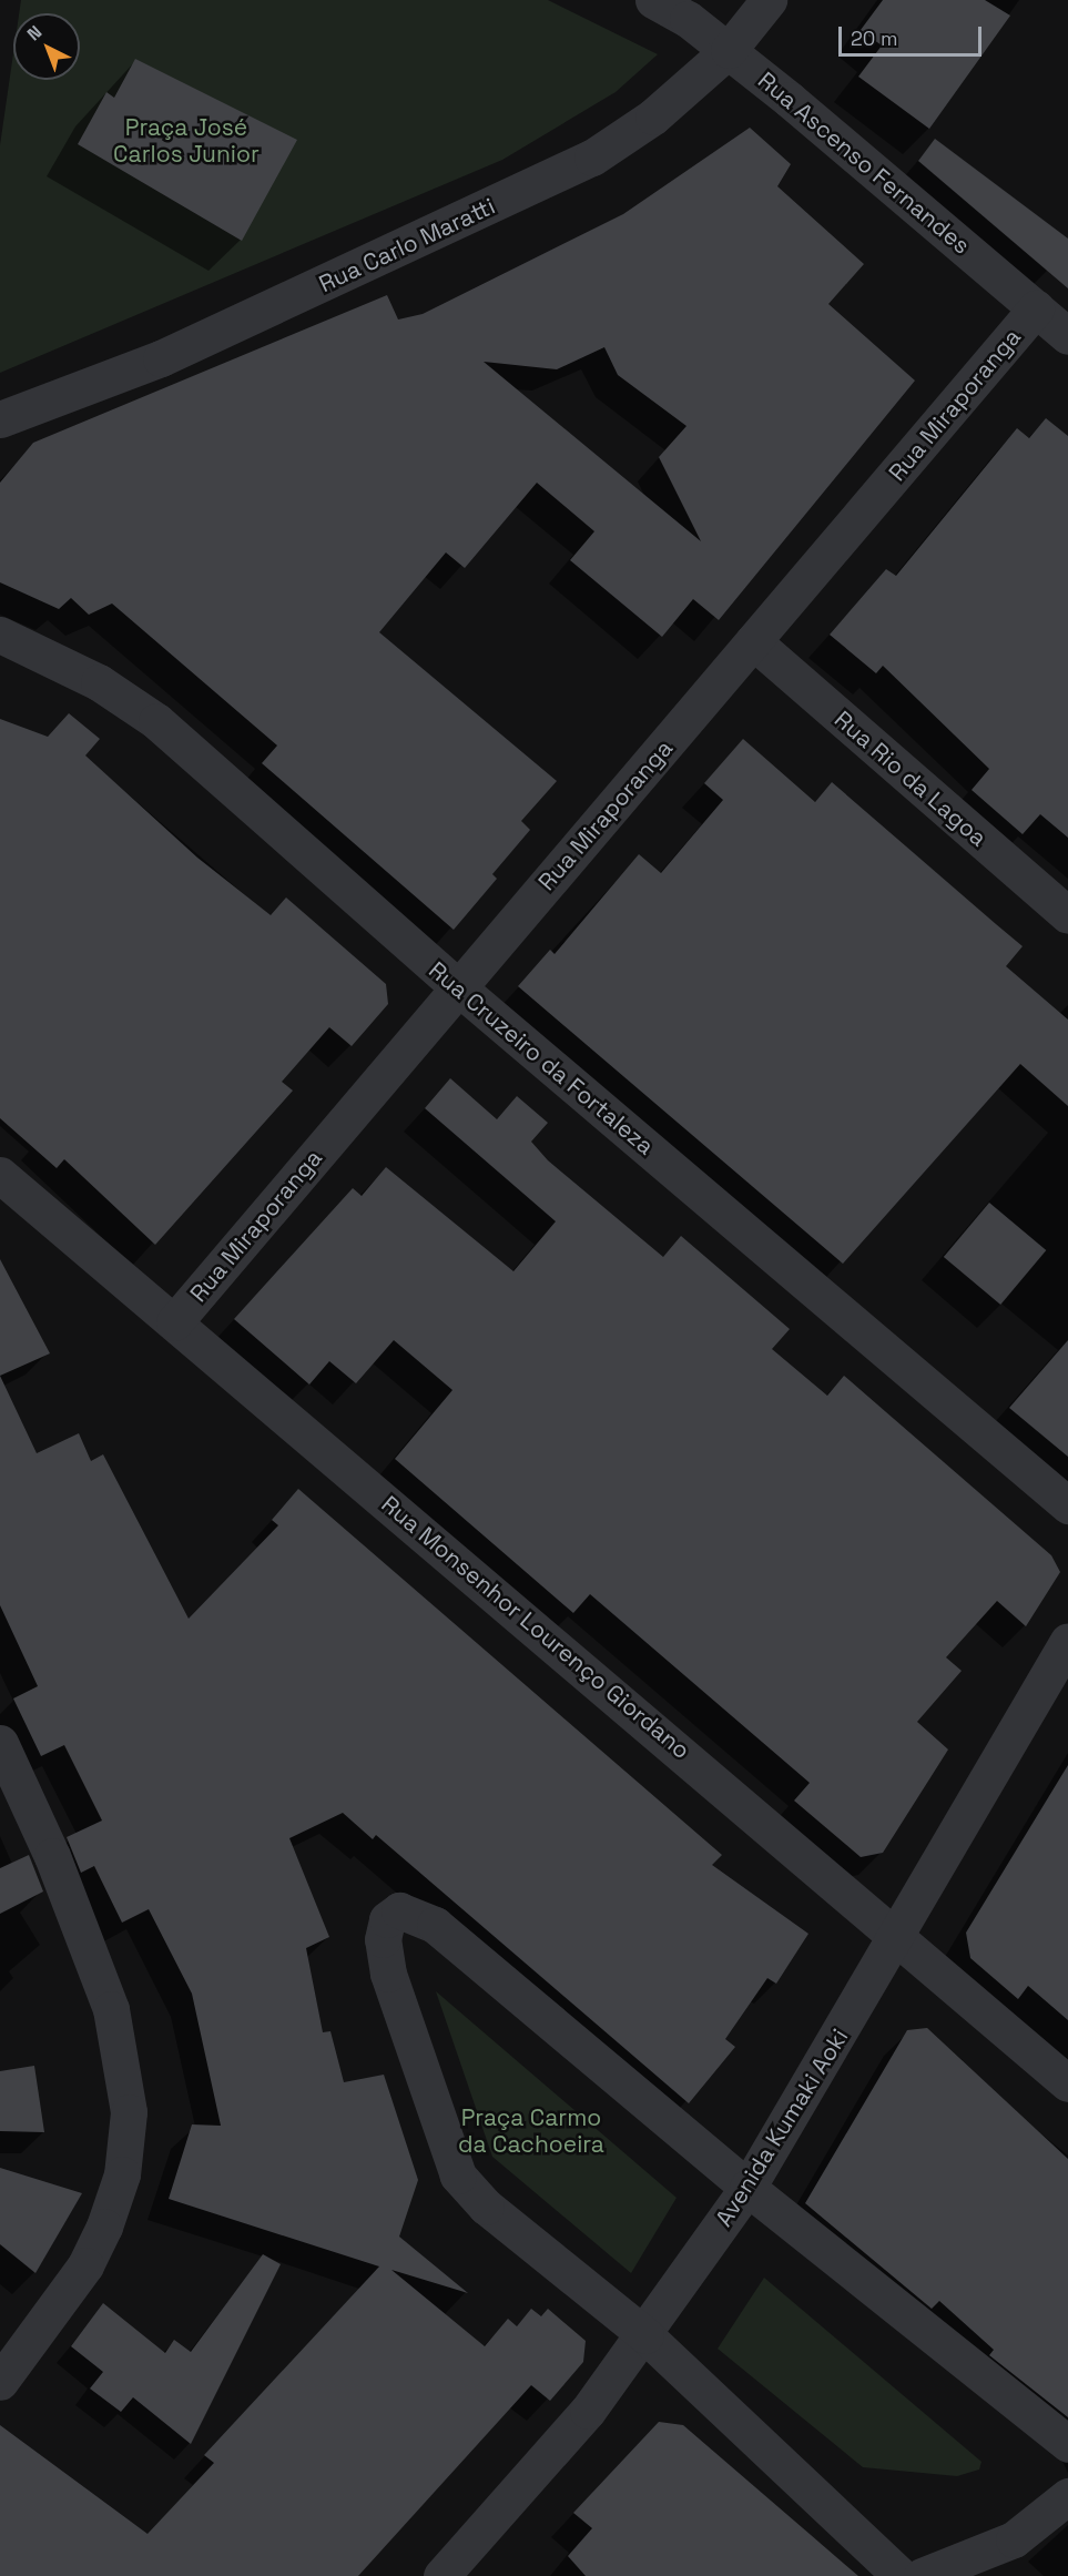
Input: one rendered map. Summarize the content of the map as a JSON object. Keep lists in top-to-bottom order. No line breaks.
{"streets":{"street":["Rua Ascenso Fernandes","Rua Carlo Maratti","Rua Miraporanga","Rua Rio da Lagoa","Rua Cruzeiro da Fortaleza","Rua Monsenhor Lourenço Giordano","Avenida Kumaki Aoki"]},"crossings":[["Rua Ascenso Fernandes","Rua Carlo Maratti"],["Rua Ascenso Fernandes","Rua Miraporanga"],["Rua Miraporanga","Rua Rio da Lagoa"],["Rua Miraporanga","Rua Cruzeiro da Fortaleza"],["Rua Miraporanga","Rua Monsenhor Lourenço Giordano"],["Rua Monsenhor Lourenço Giordano","Avenida Kumaki Aoki"]],"parks":["Praça José Carlos Junior","Praça Carmo da Cachoeira"],"scale_bar":"20 m","north":"top left"}
